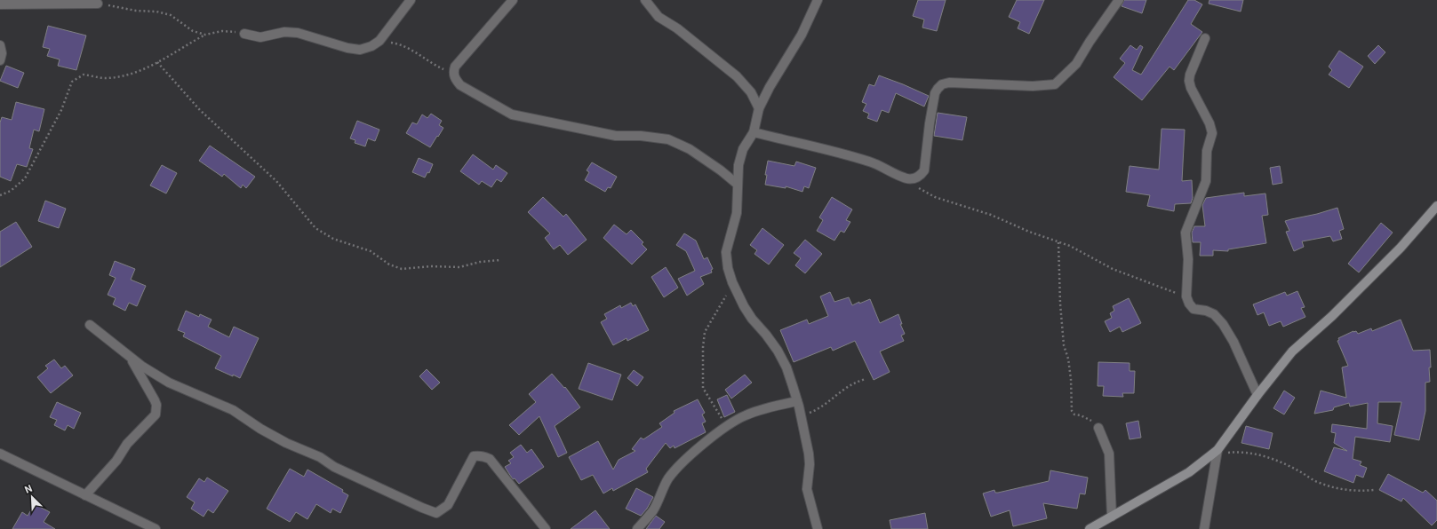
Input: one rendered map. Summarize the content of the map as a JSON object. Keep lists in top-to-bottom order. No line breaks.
{"north":"top left"}
